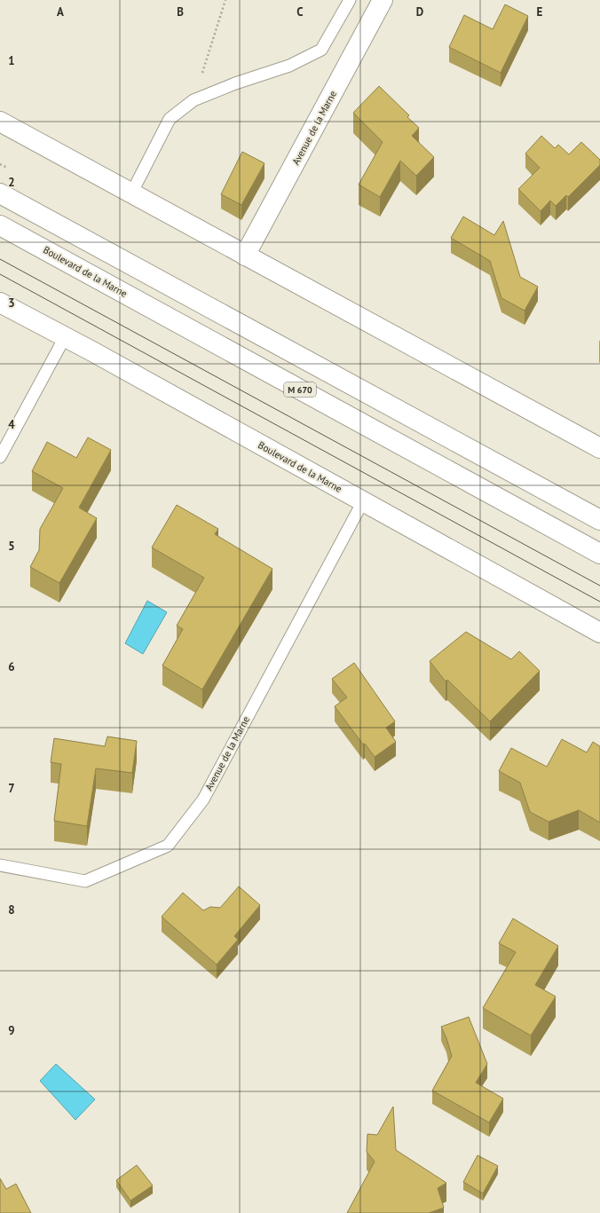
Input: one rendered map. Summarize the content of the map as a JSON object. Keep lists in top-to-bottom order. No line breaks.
{"streets":{"street":["Avenue de la Marne","Boulevard de la Marne","M 670"]},"crossings":[["Avenue de la Marne","Boulevard de la Marne"]],"grid":{"columns":["A","B","C","D","E"],"rows":["1","2","3","4","5","6","7","8","9"]}}
